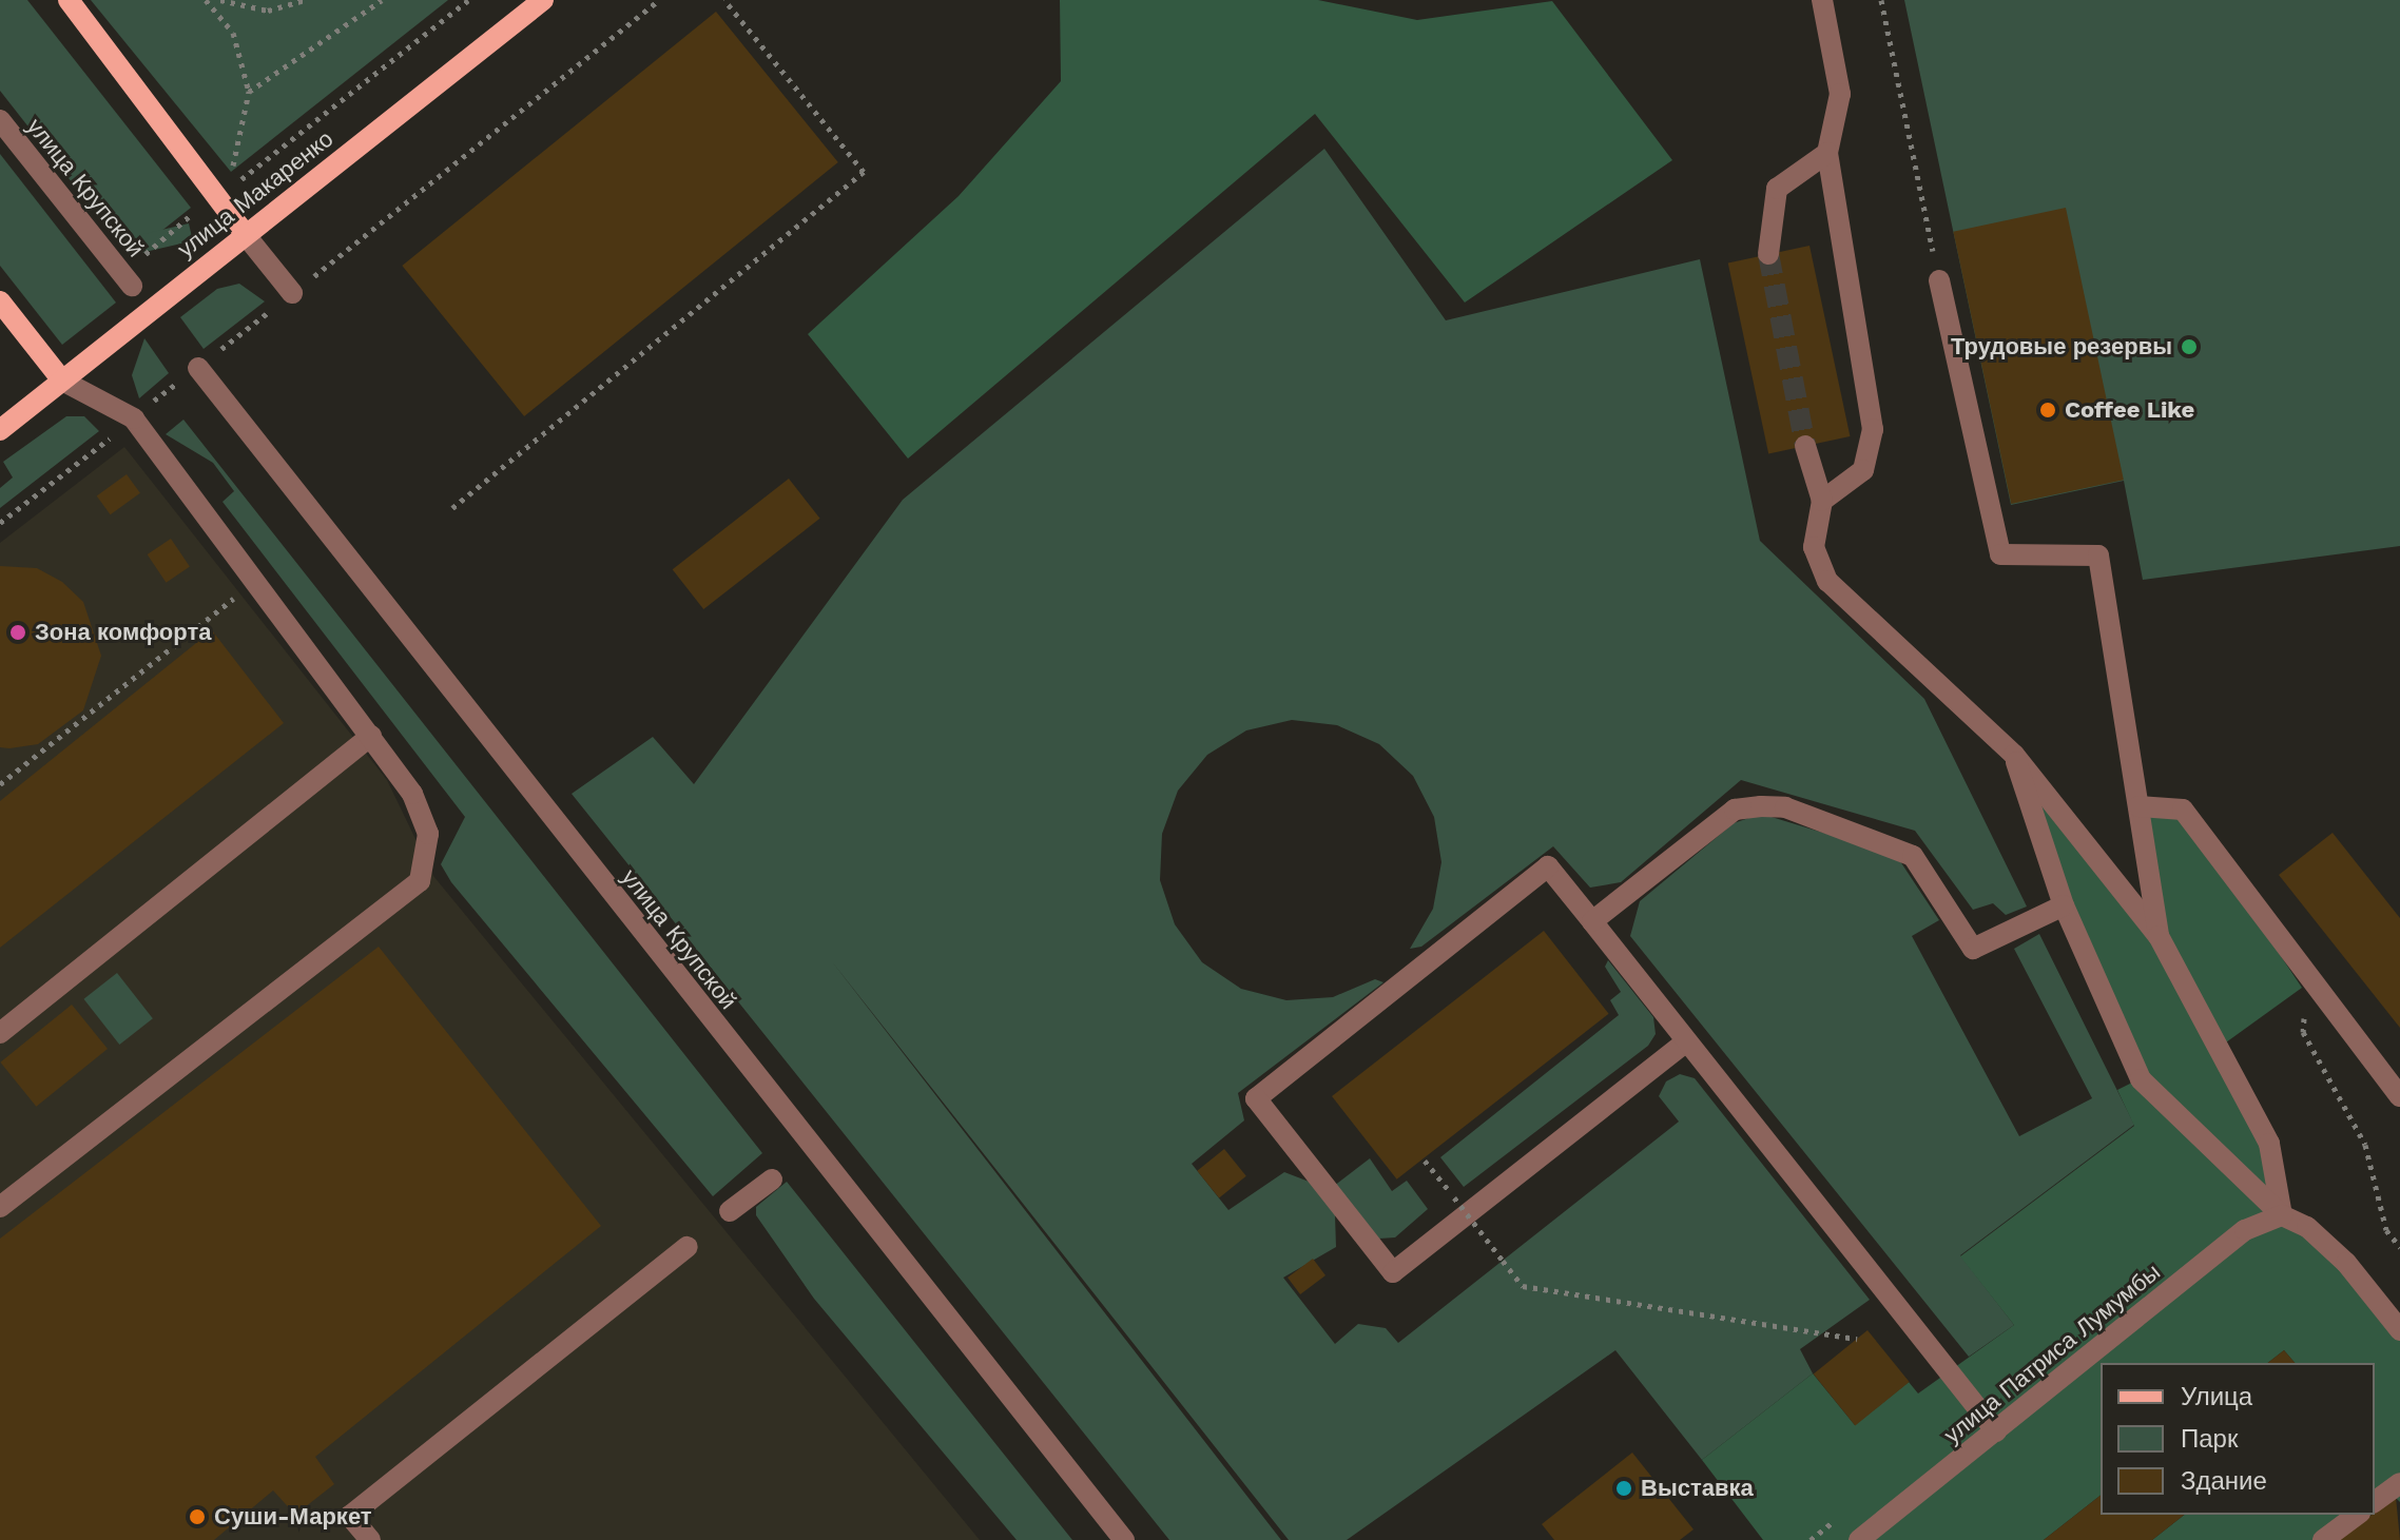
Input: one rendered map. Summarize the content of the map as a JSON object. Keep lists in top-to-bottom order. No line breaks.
{"streets":{"main road":["улица Макаренко"],"street":["улица Крупской","улица Патриса Лумумбы"]},"places":["Трудовые резервы","Coffee Like","Зона комфорта","Выставка","Суши-Маркет"],"legend":["Улица","Парк","Здание"]}
